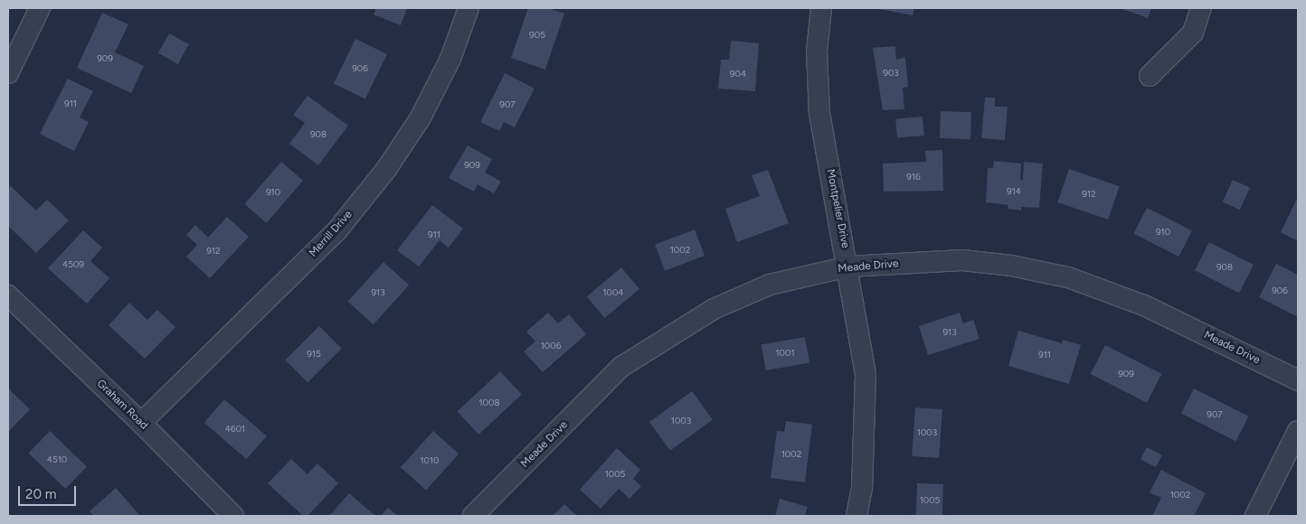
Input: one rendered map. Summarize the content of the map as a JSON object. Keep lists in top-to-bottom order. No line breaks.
{"streets":{"street":["Montpelier Drive","Merrill Drive","Meade Drive","Graham Road"]},"crossings":[["Montpelier Drive","Meade Drive"],["Merrill Drive","Graham Road"]],"house_numbers":["905","909","906","903","904","911","907","908","909","916","914","910","912","910","911","1002","912","4509","908","906","913","1004","913","1006","1001","915","911","909","1008","907","1003","4601","1003","1002","4510","1010","1005","1002","1005"],"scale_bar":"20 m"}
